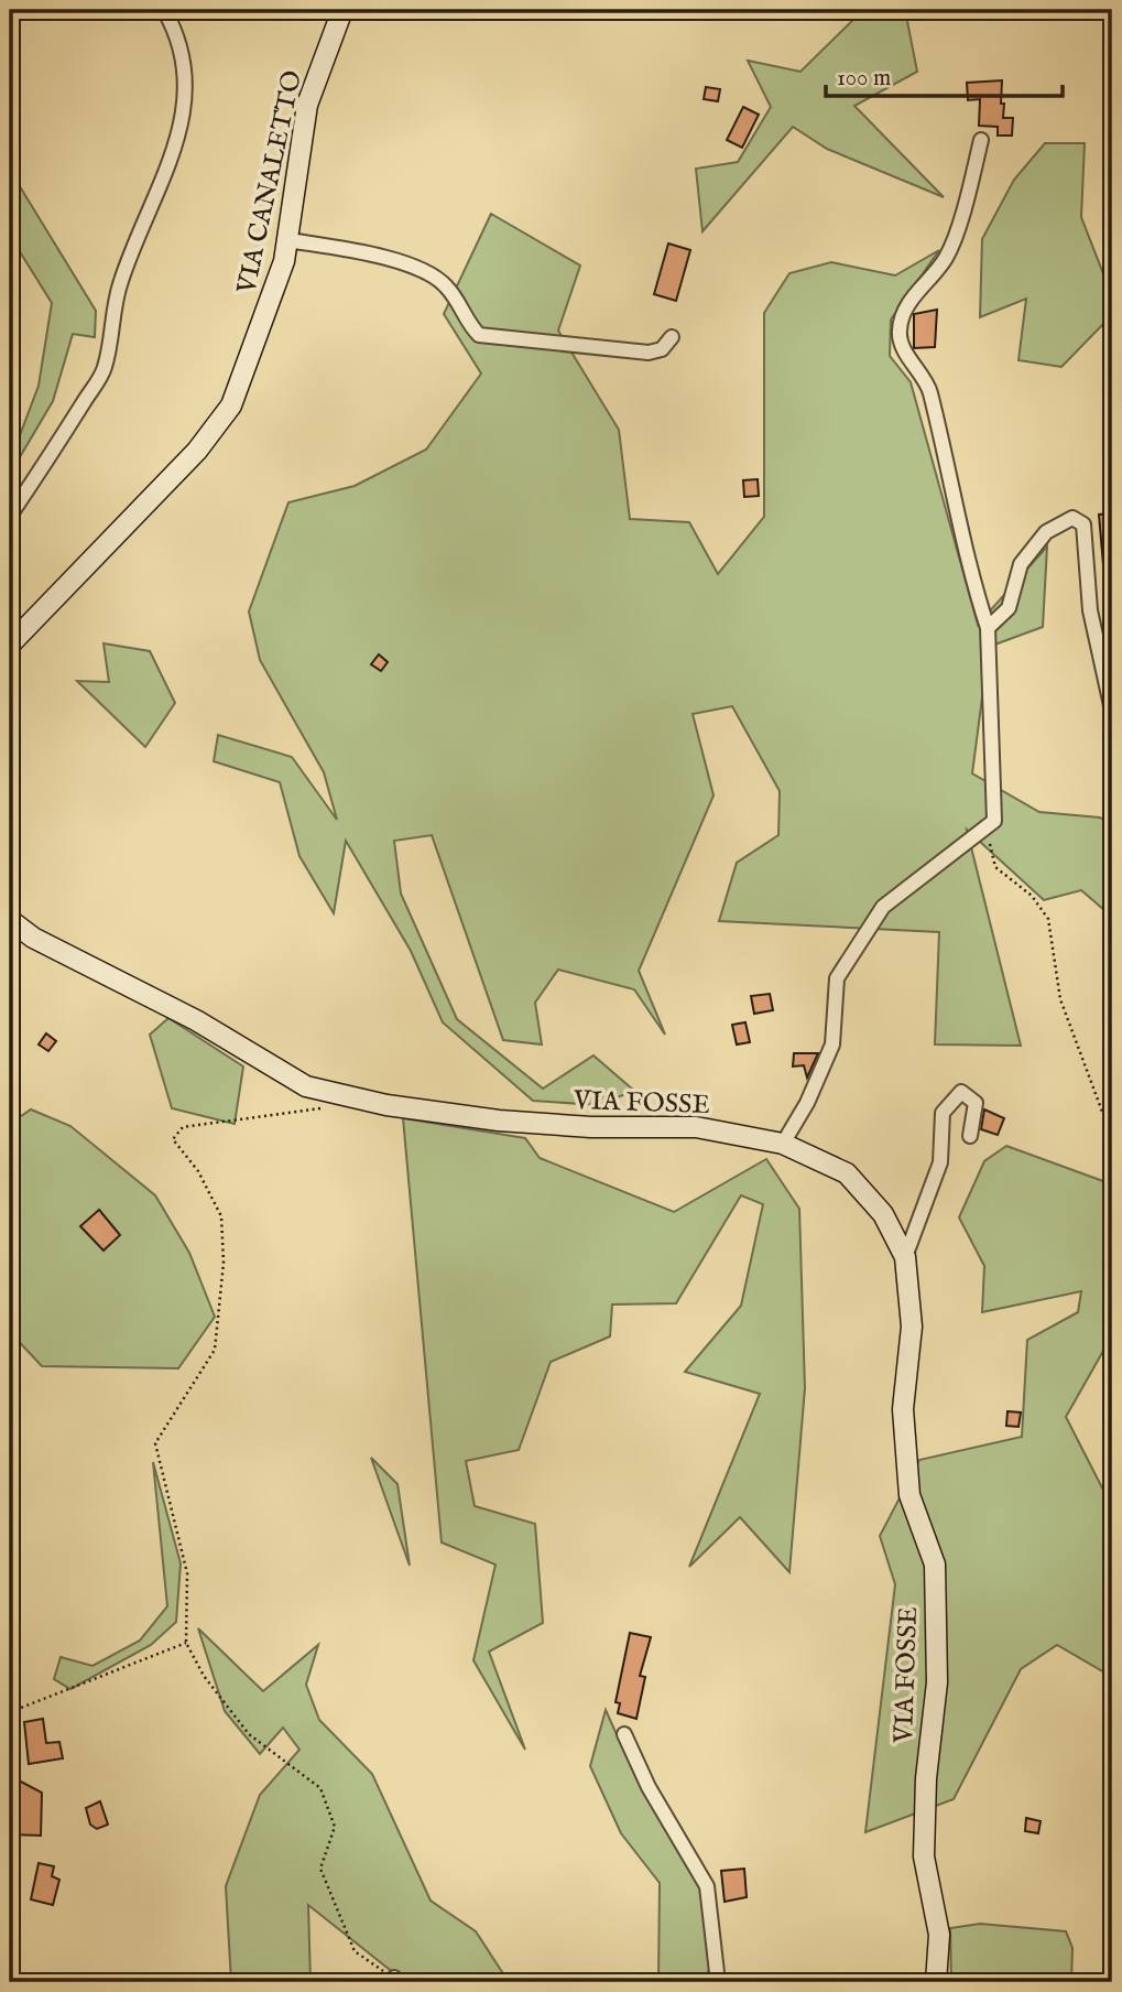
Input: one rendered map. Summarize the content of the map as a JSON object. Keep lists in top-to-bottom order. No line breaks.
{"streets":{"street":["VIA CANALETTO","VIA FOSSE"]},"scale_bar":"100 m"}
